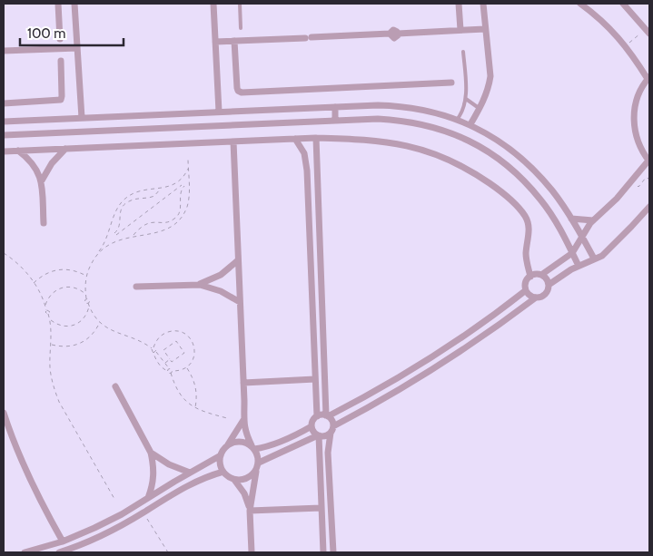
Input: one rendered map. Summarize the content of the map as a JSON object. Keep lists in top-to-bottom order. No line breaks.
{"scale_bar":"100 m"}
